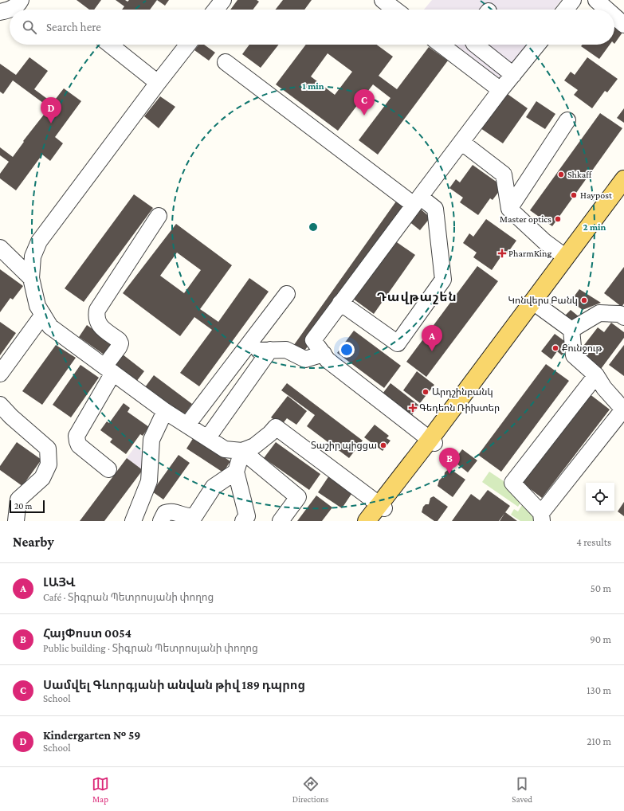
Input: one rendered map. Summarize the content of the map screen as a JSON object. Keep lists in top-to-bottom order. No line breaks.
{"districts":["Դավթաշեն"],"places":{"other":["Shkaff","Haypost","Master optics","Կոնվերս Բանկ","Քունջութ","Արդշինբանկ","Տաշիր պիցցա"],"health":["PharmKing","Գեդեոն Ռիխտեր"]},"scale_bar":"20 m","page":{"search":"Search here","pins":["C","D","A","B"],"scale":"20 m","heading":["Nearby","4 results"],"list":[{"mark":"A","name":"ԼԱՅՎ","note":"Café · Տիգրան Պետրոսյանի փողոց","value":"50 m"},{"mark":"B","name":"ՀայՓոստ 0054","note":"Public building · Տիգրան Պետրոսյանի փողոց","value":"90 m"},{"mark":"C","name":"Սամվել Գևորգյանի անվան թիվ 189 դպրոց","note":"School","value":"130 m"},{"mark":"D","name":"Kindergarten № 59","note":"School","value":"210 m"}],"nav":["Map","Directions","Saved"]},"rings":["1 min","2 min"]}
